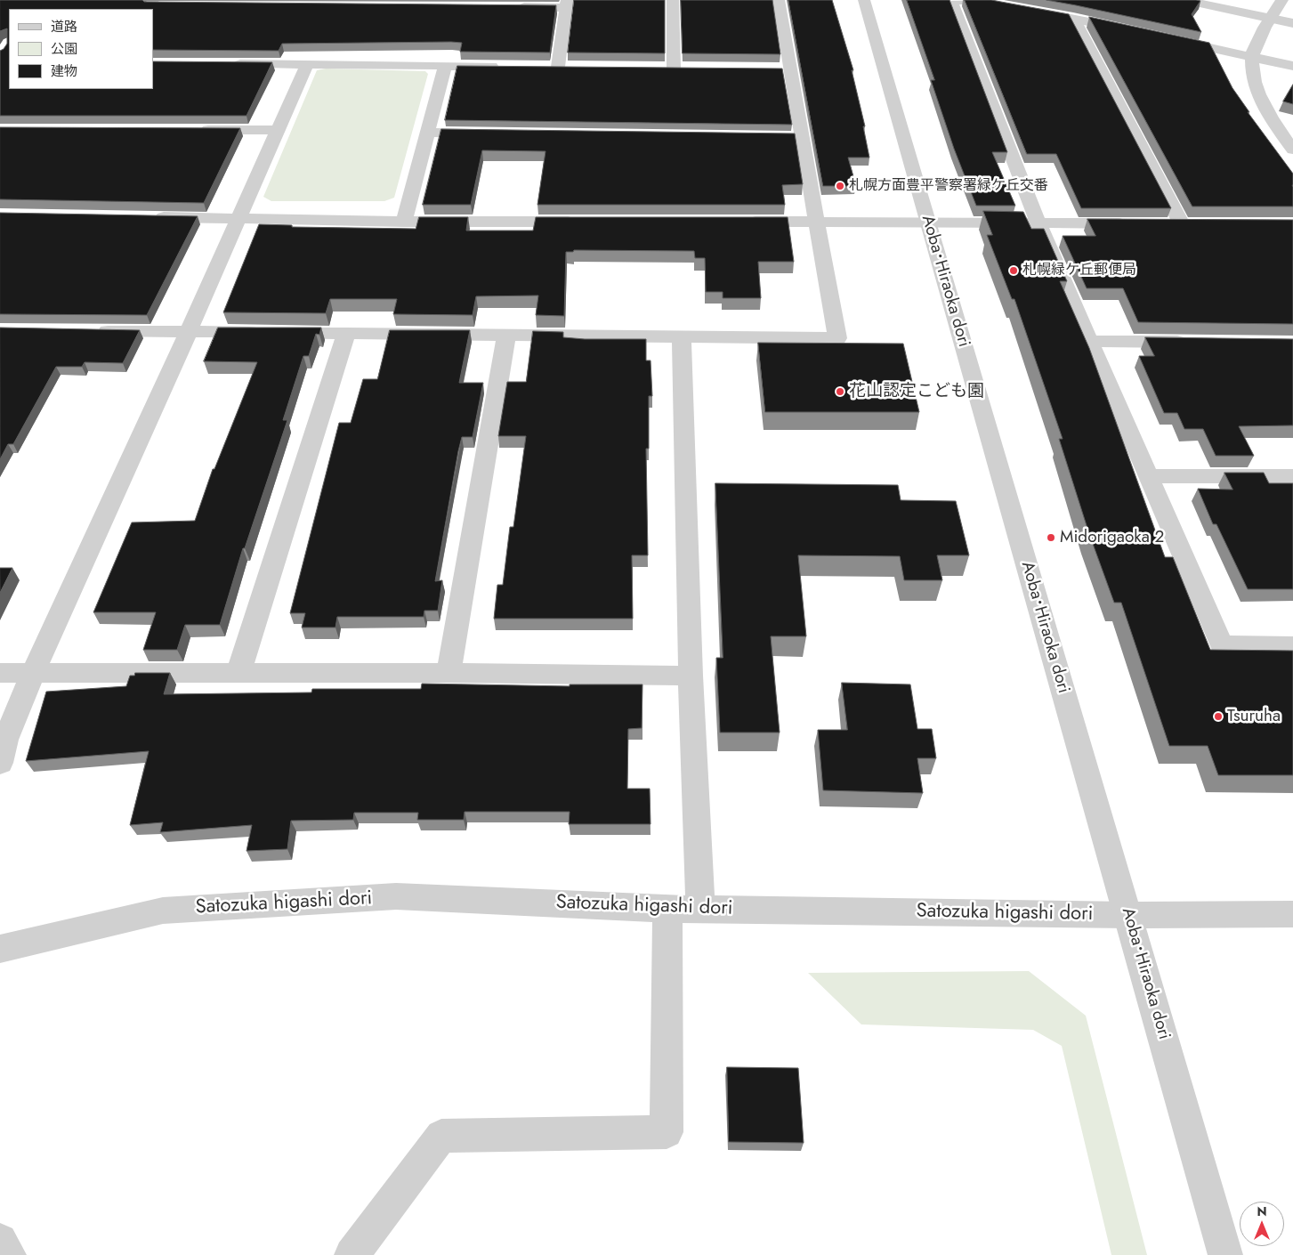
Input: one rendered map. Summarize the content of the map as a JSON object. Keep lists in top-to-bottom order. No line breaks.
{"streets":{"street":["Aoba･Hiraoka dori","Satozuka higashi dori"]},"crossings":[["Aoba･Hiraoka dori","Satozuka higashi dori"]],"places":["札幌方面豊平警察署緑ケ丘交番","札幌緑ケ丘郵便局","花山認定こども園","Midorigaoka 2","Tsuruha"],"legend":["道路","公園","建物"],"north":"top"}
